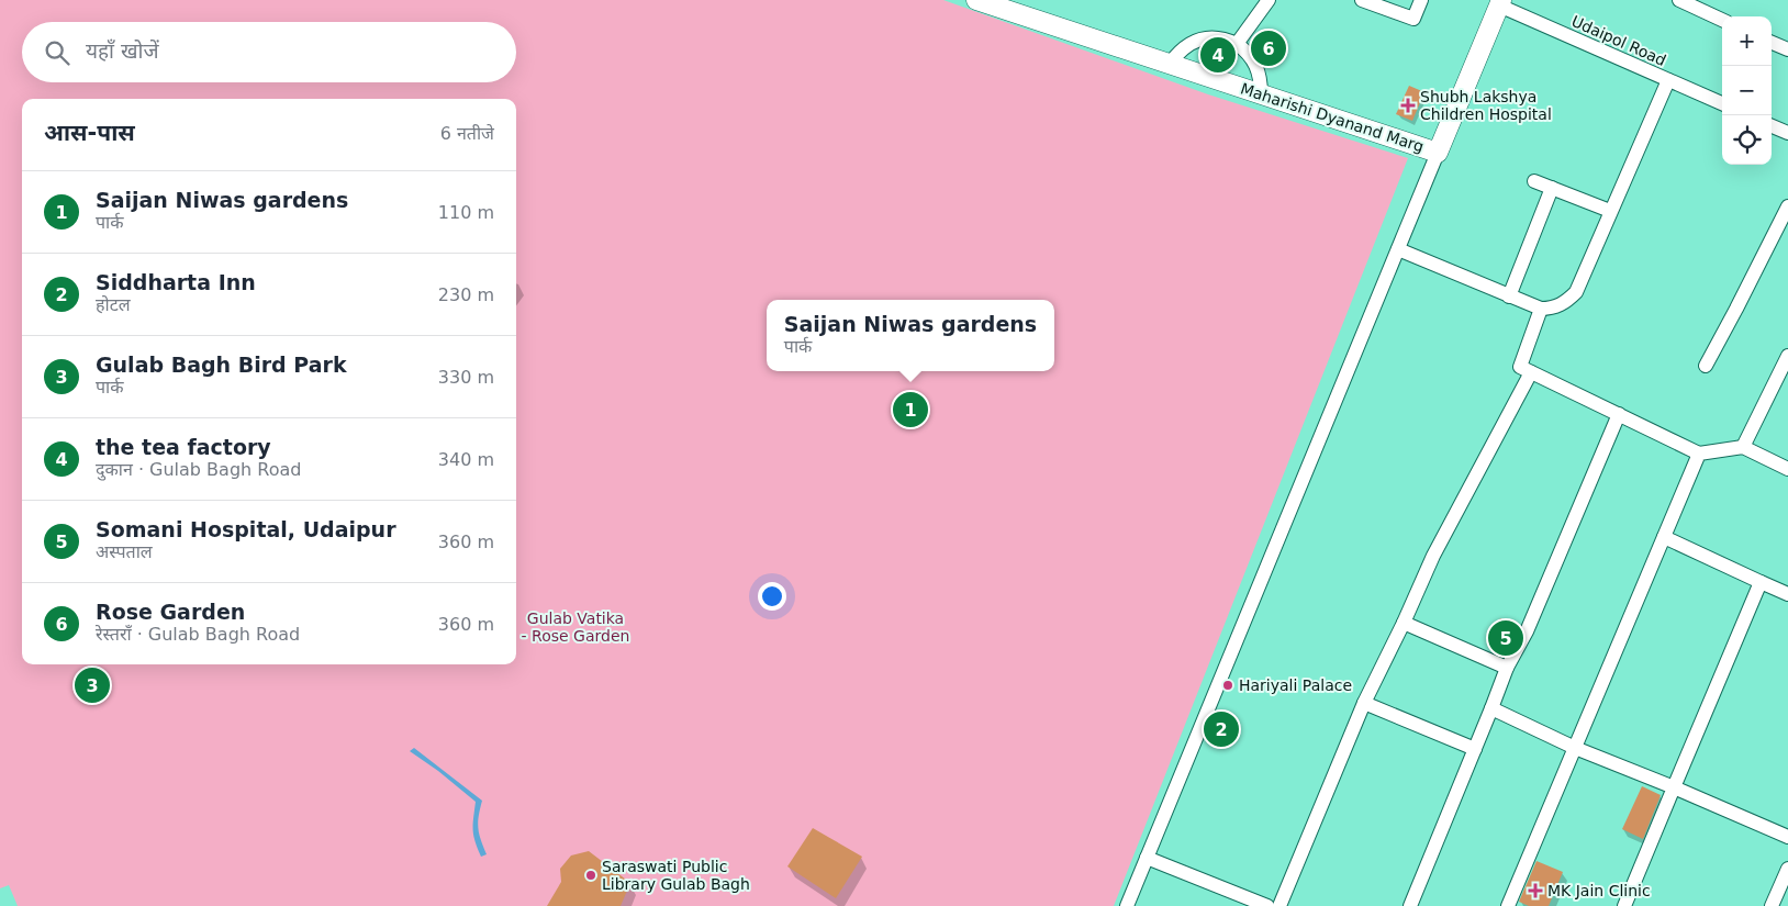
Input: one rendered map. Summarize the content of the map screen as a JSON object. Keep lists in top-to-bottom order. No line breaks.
{"streets":{"main road":["Maharishi Dyanand Marg"],"street":["Udaipol Road"]},"parks":["Gulab Vatika - Rose Garden"],"places":{"health":["Shubh Lakshya Children Hospital","MK Jain Clinic"],"other":["Hariyali Palace","Saraswati Public Library Gulab Bagh"]},"page":{"map_buttons":["+","−"],"search":"यहाँ खोजें","pins":["6","4","1","5","3","2"],"heading":["आस-पास","6 नतीजे"],"list":[{"mark":"1","name":"Saijan Niwas gardens","note":"पार्क","value":"110 m"},{"mark":"2","name":"Siddharta Inn","note":"होटल","value":"230 m"},{"mark":"3","name":"Gulab Bagh Bird Park","note":"पार्क","value":"330 m"},{"mark":"4","name":"the tea factory","note":"दुकान · Gulab Bagh Road","value":"340 m"},{"mark":"5","name":"Somani Hospital, Udaipur","note":"अस्पताल","value":"360 m"},{"mark":"6","name":"Rose Garden","note":"रेस्तराँ · Gulab Bagh Road","value":"360 m"}],"popup":["Saijan Niwas gardens","पार्क"]}}
